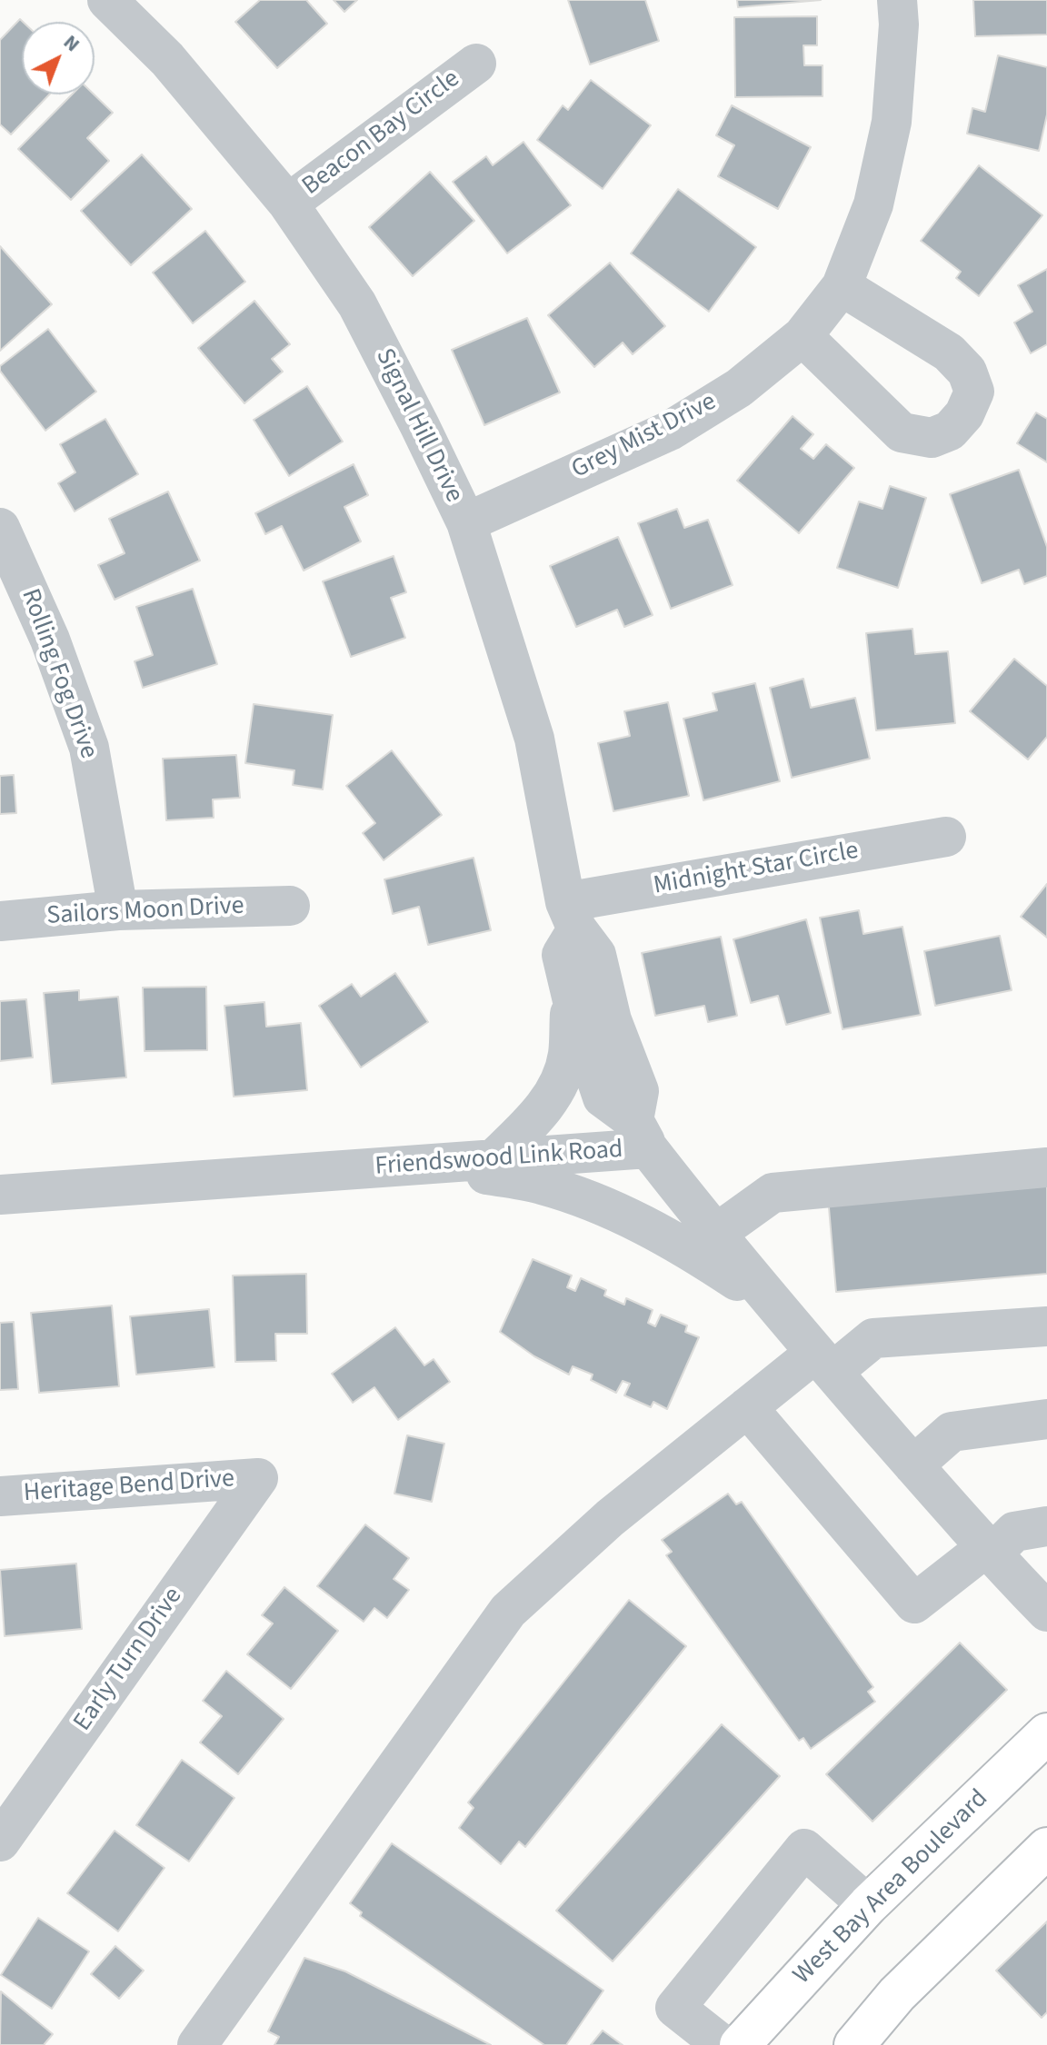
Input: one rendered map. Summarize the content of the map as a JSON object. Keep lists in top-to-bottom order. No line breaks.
{"streets":{"main road":["West Bay Area Boulevard"],"street":["Beacon Bay Circle","Signal Hill Drive","Grey Mist Drive","Rolling Fog Drive","Midnight Star Circle","Sailors Moon Drive","Friendswood Link Road","Heritage Bend Drive","Early Turn Drive"]},"crossings":[["Beacon Bay Circle","Signal Hill Drive"],["Signal Hill Drive","Grey Mist Drive"],["Signal Hill Drive","Midnight Star Circle"],["Signal Hill Drive","Friendswood Link Road"],["Rolling Fog Drive","Sailors Moon Drive"],["Heritage Bend Drive","Early Turn Drive"]],"north":"top right"}
